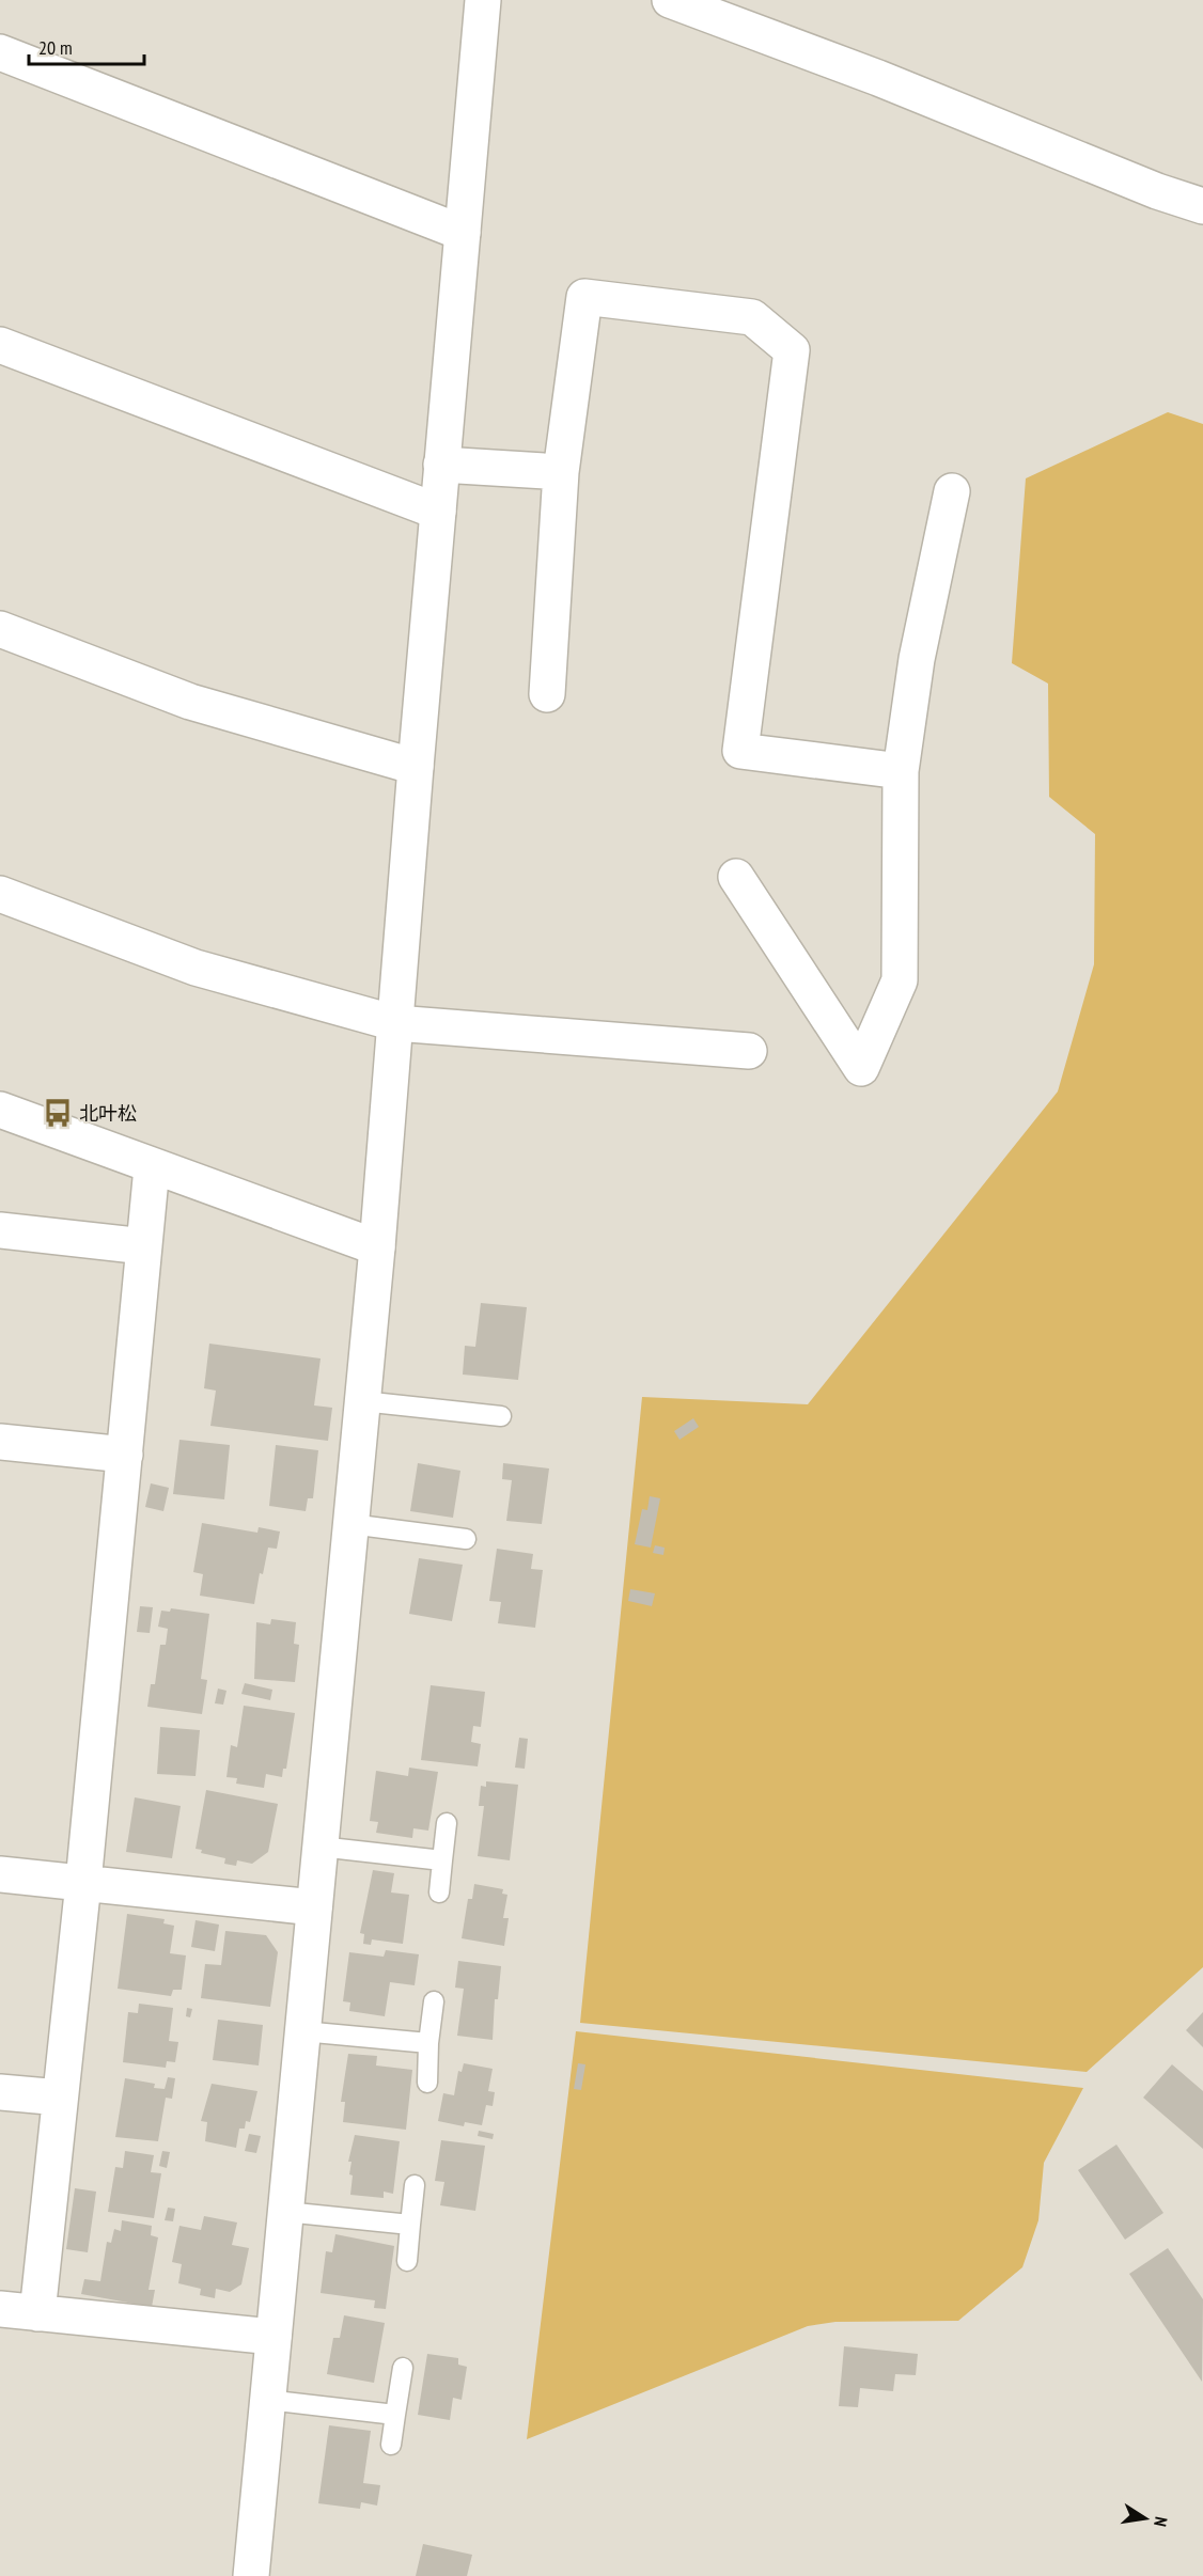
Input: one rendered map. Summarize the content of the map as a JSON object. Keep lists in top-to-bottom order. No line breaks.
{"places":{"bus stop":["北叶松"]},"scale_bar":"20 m","north":"right"}
